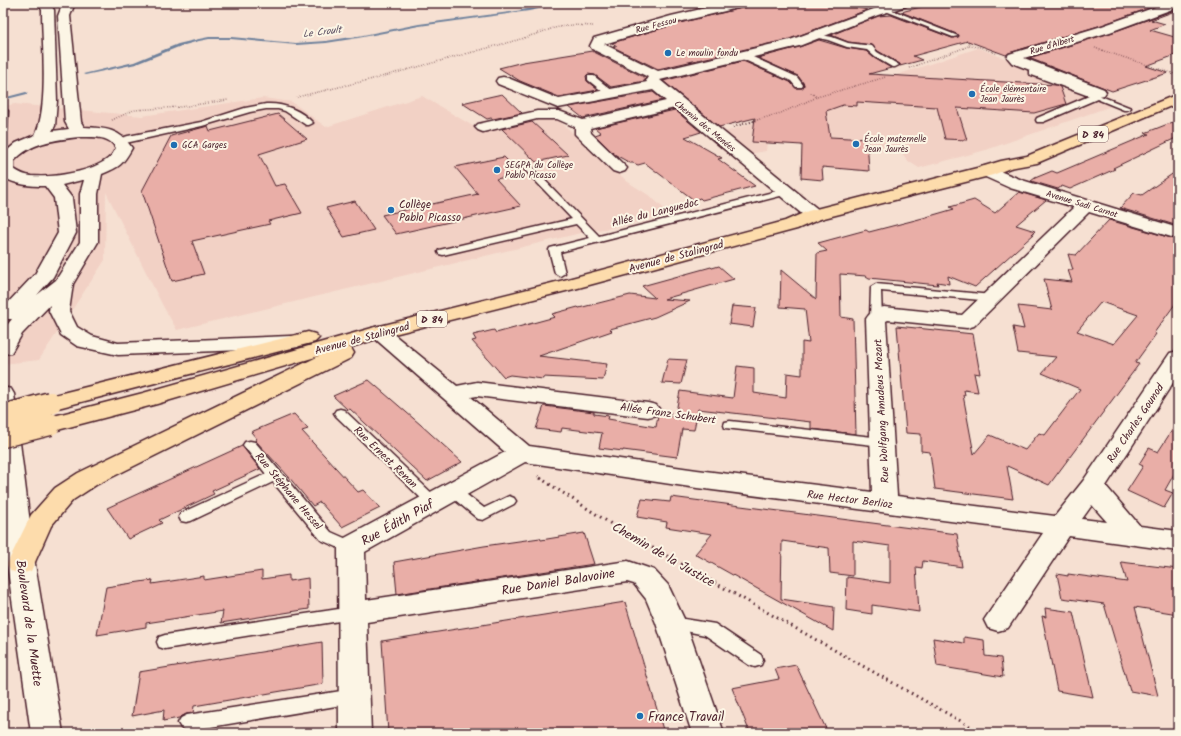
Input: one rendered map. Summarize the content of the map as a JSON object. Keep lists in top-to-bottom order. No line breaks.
{"streets":{"main road":["D 84","Avenue de Stalingrad"],"street":["Rue Fessou","Rue d'Albert","Chemin des Menées","Avenue Sadi Carnot","Rue Wolfgang Amadeus Mozart","Allée Franz Schubert","Rue Charles Gounod","Rue Hector Berlioz","Rue Édith Piaf","Rue Daniel Balavoine","Boulevard de la Muette"],"lane":["Allée du Languedoc","Rue Ernest Renan","Rue Stéphane Hessel"],"path":["Chemin de la Justice"]},"crossings":[["Rue Fessou","Chemin des Menées"],["Chemin des Menées","Allée du Languedoc"],["Chemin des Menées","Avenue de Stalingrad"],["Avenue Sadi Carnot","Avenue de Stalingrad"],["Allée du Languedoc","Avenue de Stalingrad"],["Rue Wolfgang Amadeus Mozart","Allée Franz Schubert"],["Rue Wolfgang Amadeus Mozart","Rue Hector Berlioz"],["Rue Charles Gounod","Rue Hector Berlioz"],["Rue Ernest Renan","Rue Édith Piaf"],["Rue Stéphane Hessel","Rue Édith Piaf"],["Rue Hector Berlioz","Rue Édith Piaf"],["Rue Hector Berlioz","Chemin de la Justice"],["Rue Édith Piaf","Chemin de la Justice"],["Rue Édith Piaf","Rue Daniel Balavoine"]],"water":["Le Croult"],"places":["Le moulin fondu","École élémentaire Jean Jaurès","École maternelle Jean Jaurès","GCA Garges","SEGPA du Collège Pablo Picasso","Collège Pablo Picasso","France Travail"]}
